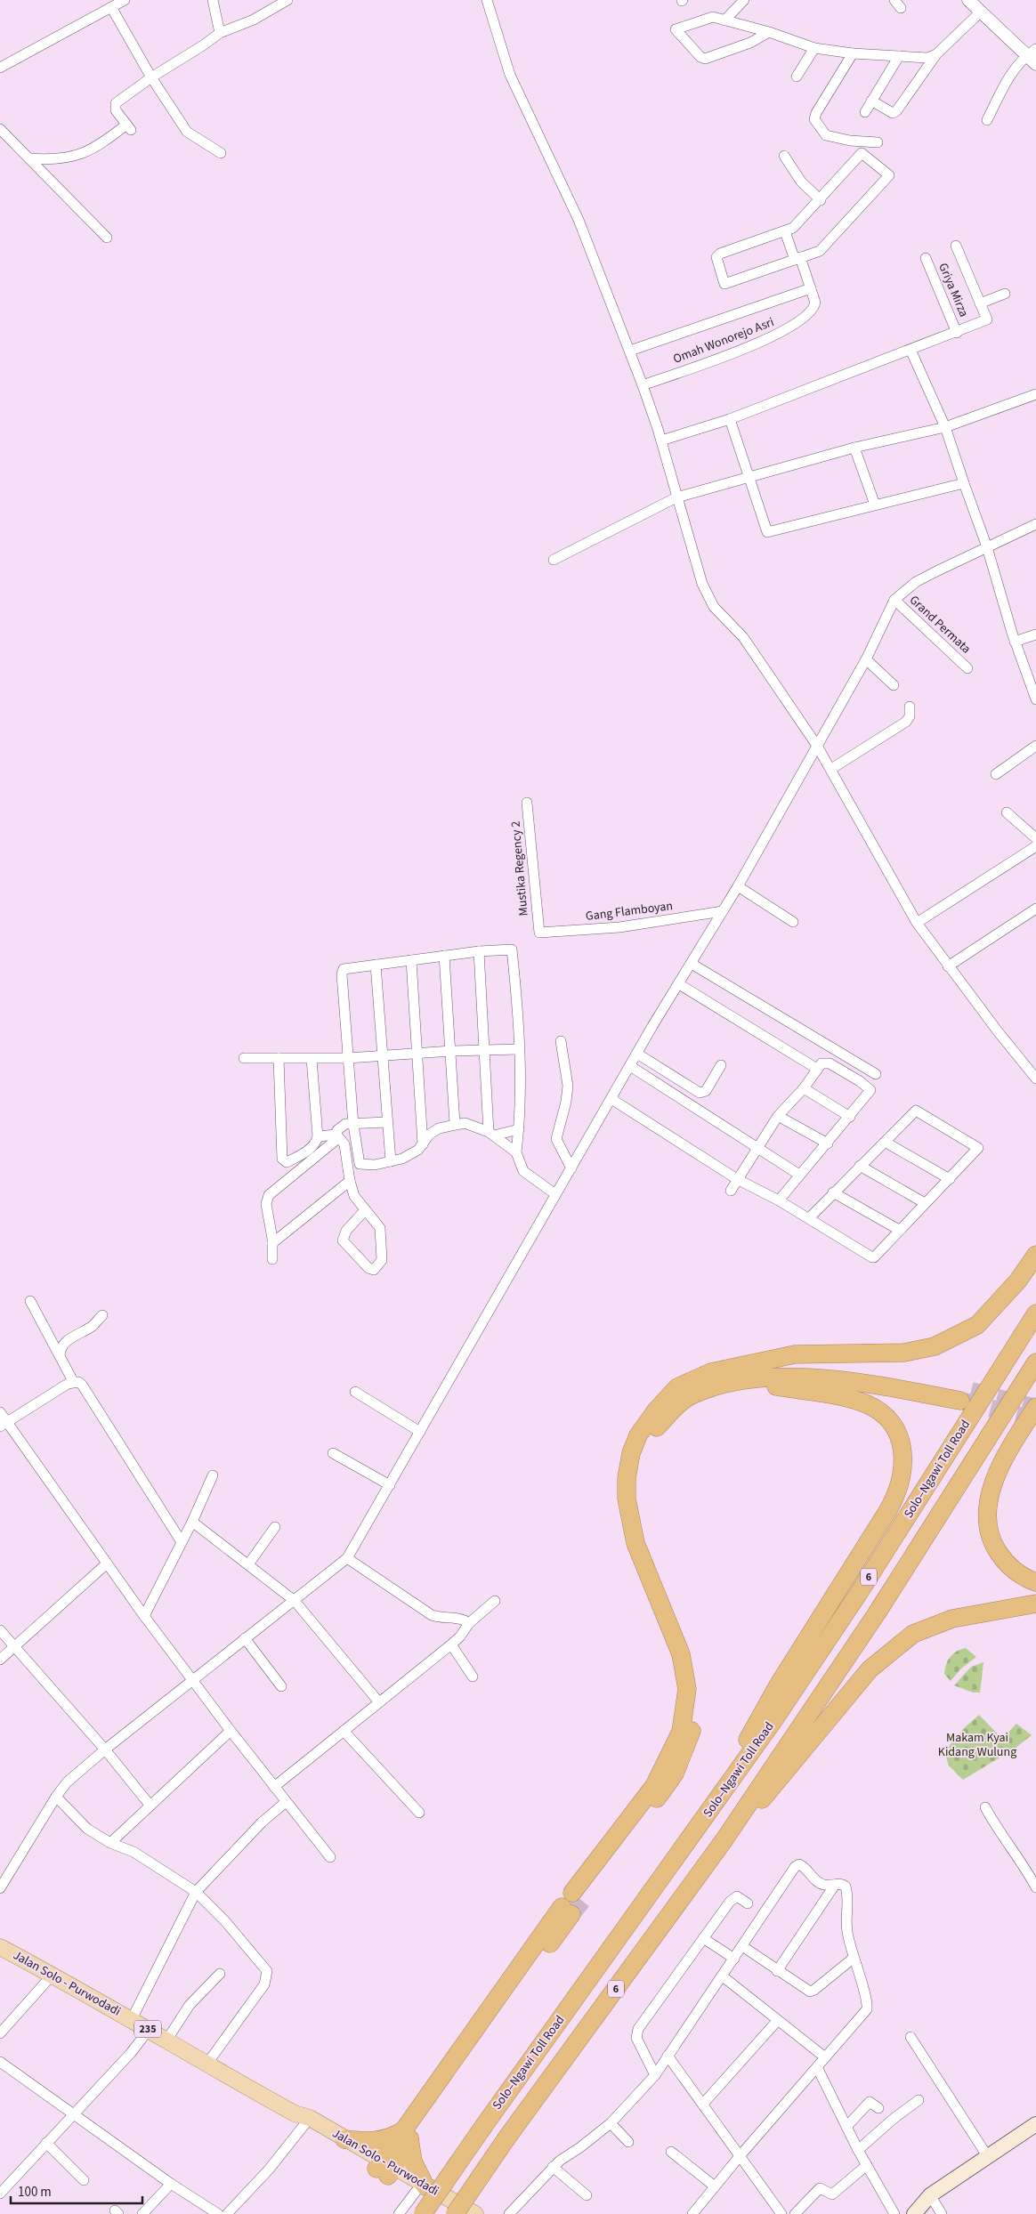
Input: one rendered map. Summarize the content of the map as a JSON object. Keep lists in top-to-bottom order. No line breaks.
{"streets":{"highway":["Solo–Ngawi Toll Road","6"],"main road":["Jalan Solo - Purwodadi","235"],"street":["Griya Mirza","Omah Wonorejo Asri","Grand Permata","Mustika Regency 2","Gang Flamboyan"]},"crossings":[["Mustika Regency 2","Gang Flamboyan"],["Solo–Ngawi Toll Road","Jalan Solo - Purwodadi"]],"parks":["Makam Kyai Kidang Wulung"],"scale_bar":"100 m"}
